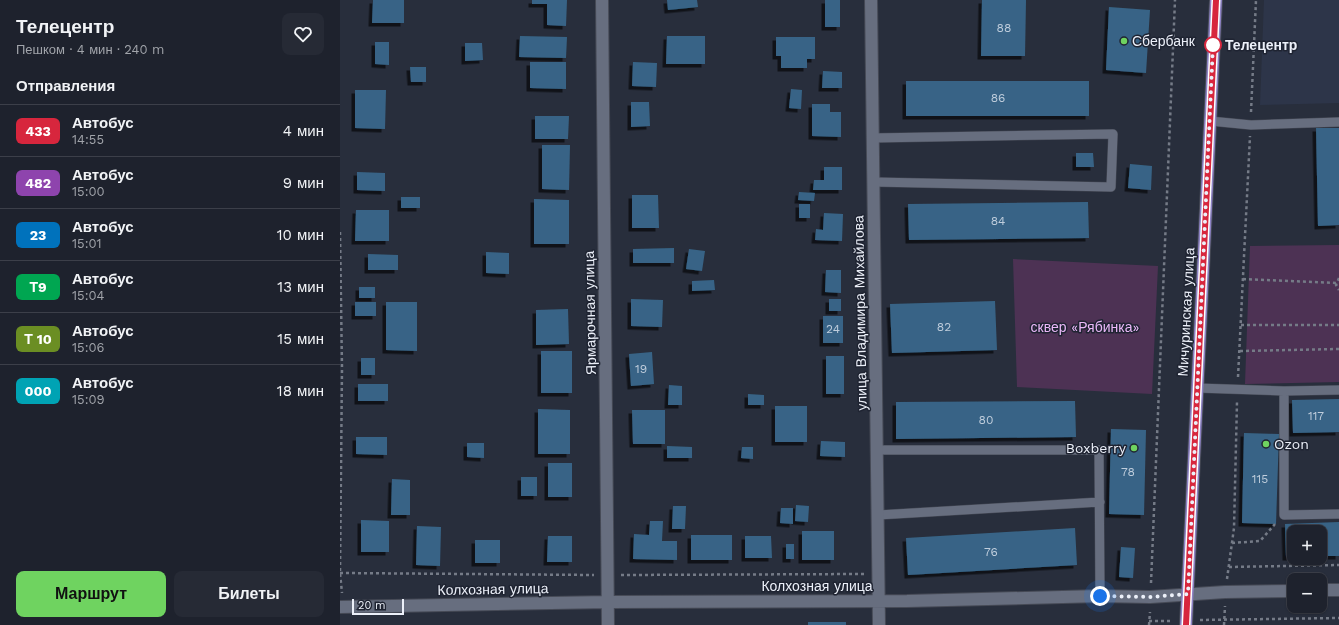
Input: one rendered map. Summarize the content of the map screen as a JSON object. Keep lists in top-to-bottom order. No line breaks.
{"streets":{"main road":["Мичуринская улица"],"street":["Ярмарочная улица","улица Владимира Михайлова","Колхозная улица"]},"crossings":[["Мичуринская улица","Колхозная улица"],["Ярмарочная улица","Колхозная улица"],["улица Владимира Михайлова","Колхозная улица"]],"parks":["сквер «Рябинка»"],"places":["Сбербанк","Телецентр","Ozon","Boxberry"],"lines":["bus line 433"],"house_numbers":["88","86","84","82","24","19","117","80","78","115","76"],"scale_bar":"20 m","page":{"heading":[["Телецентр","Пешком · 4 мин · 240 m"],"Отправления"],"list":[{"mark":"433","name":"Автобус","note":"14:55","value":"4 мин"},{"mark":"482","name":"Автобус","note":"15:00","value":"9 мин"},{"mark":"23","name":"Автобус","note":"15:01","value":"10 мин"},{"mark":"Т9","name":"Автобус","note":"15:04","value":"13 мин"},{"mark":"Т 10","name":"Автобус","note":"15:06","value":"15 мин"},{"mark":"000","name":"Автобус","note":"15:09","value":"18 мин"}],"map_buttons":["+","−"],"buttons":["Маршрут","Билеты"],"scale":"20 m"}}
